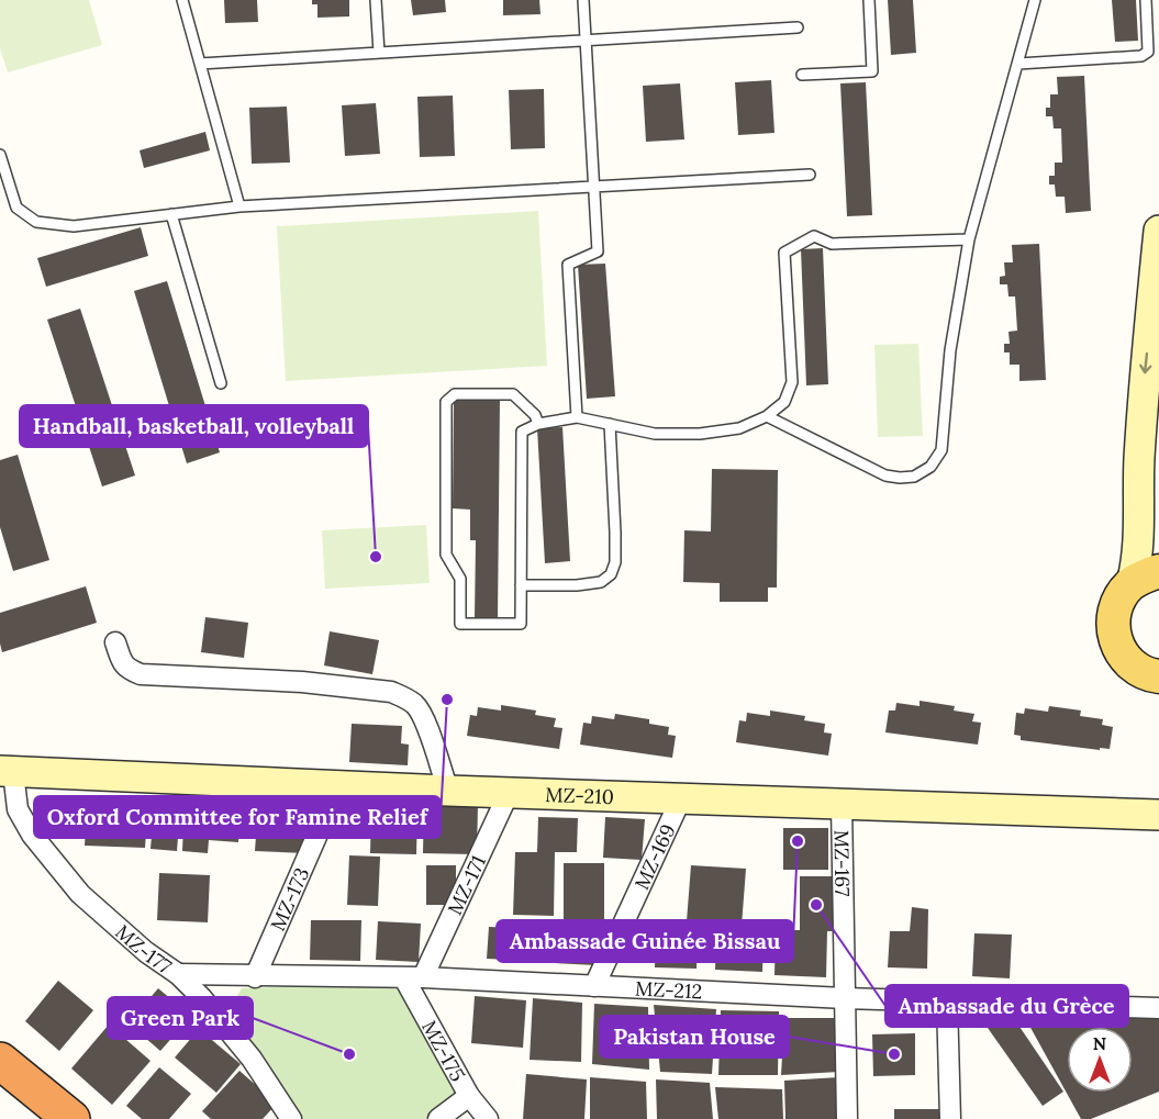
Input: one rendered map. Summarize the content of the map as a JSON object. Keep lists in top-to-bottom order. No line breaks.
{"streets":{"street":["MZ-210","MZ-169","MZ-167","MZ-171","MZ-173","MZ-177","MZ-212","MZ-175"]},"crossings":[["MZ-210","MZ-169"],["MZ-210","MZ-167"],["MZ-210","MZ-171"],["MZ-210","MZ-173"],["MZ-210","MZ-177"],["MZ-169","MZ-212"],["MZ-167","MZ-212"],["MZ-171","MZ-212"],["MZ-171","MZ-175"],["MZ-173","MZ-212"],["MZ-177","MZ-212"],["MZ-212","MZ-175"]],"places":["Handball, basketball, volleyball","Oxford Committee for Famine Relief","Ambassade Guinée Bissau","Ambassade du Grèce","Green Park","Pakistan House"],"north":"top"}
